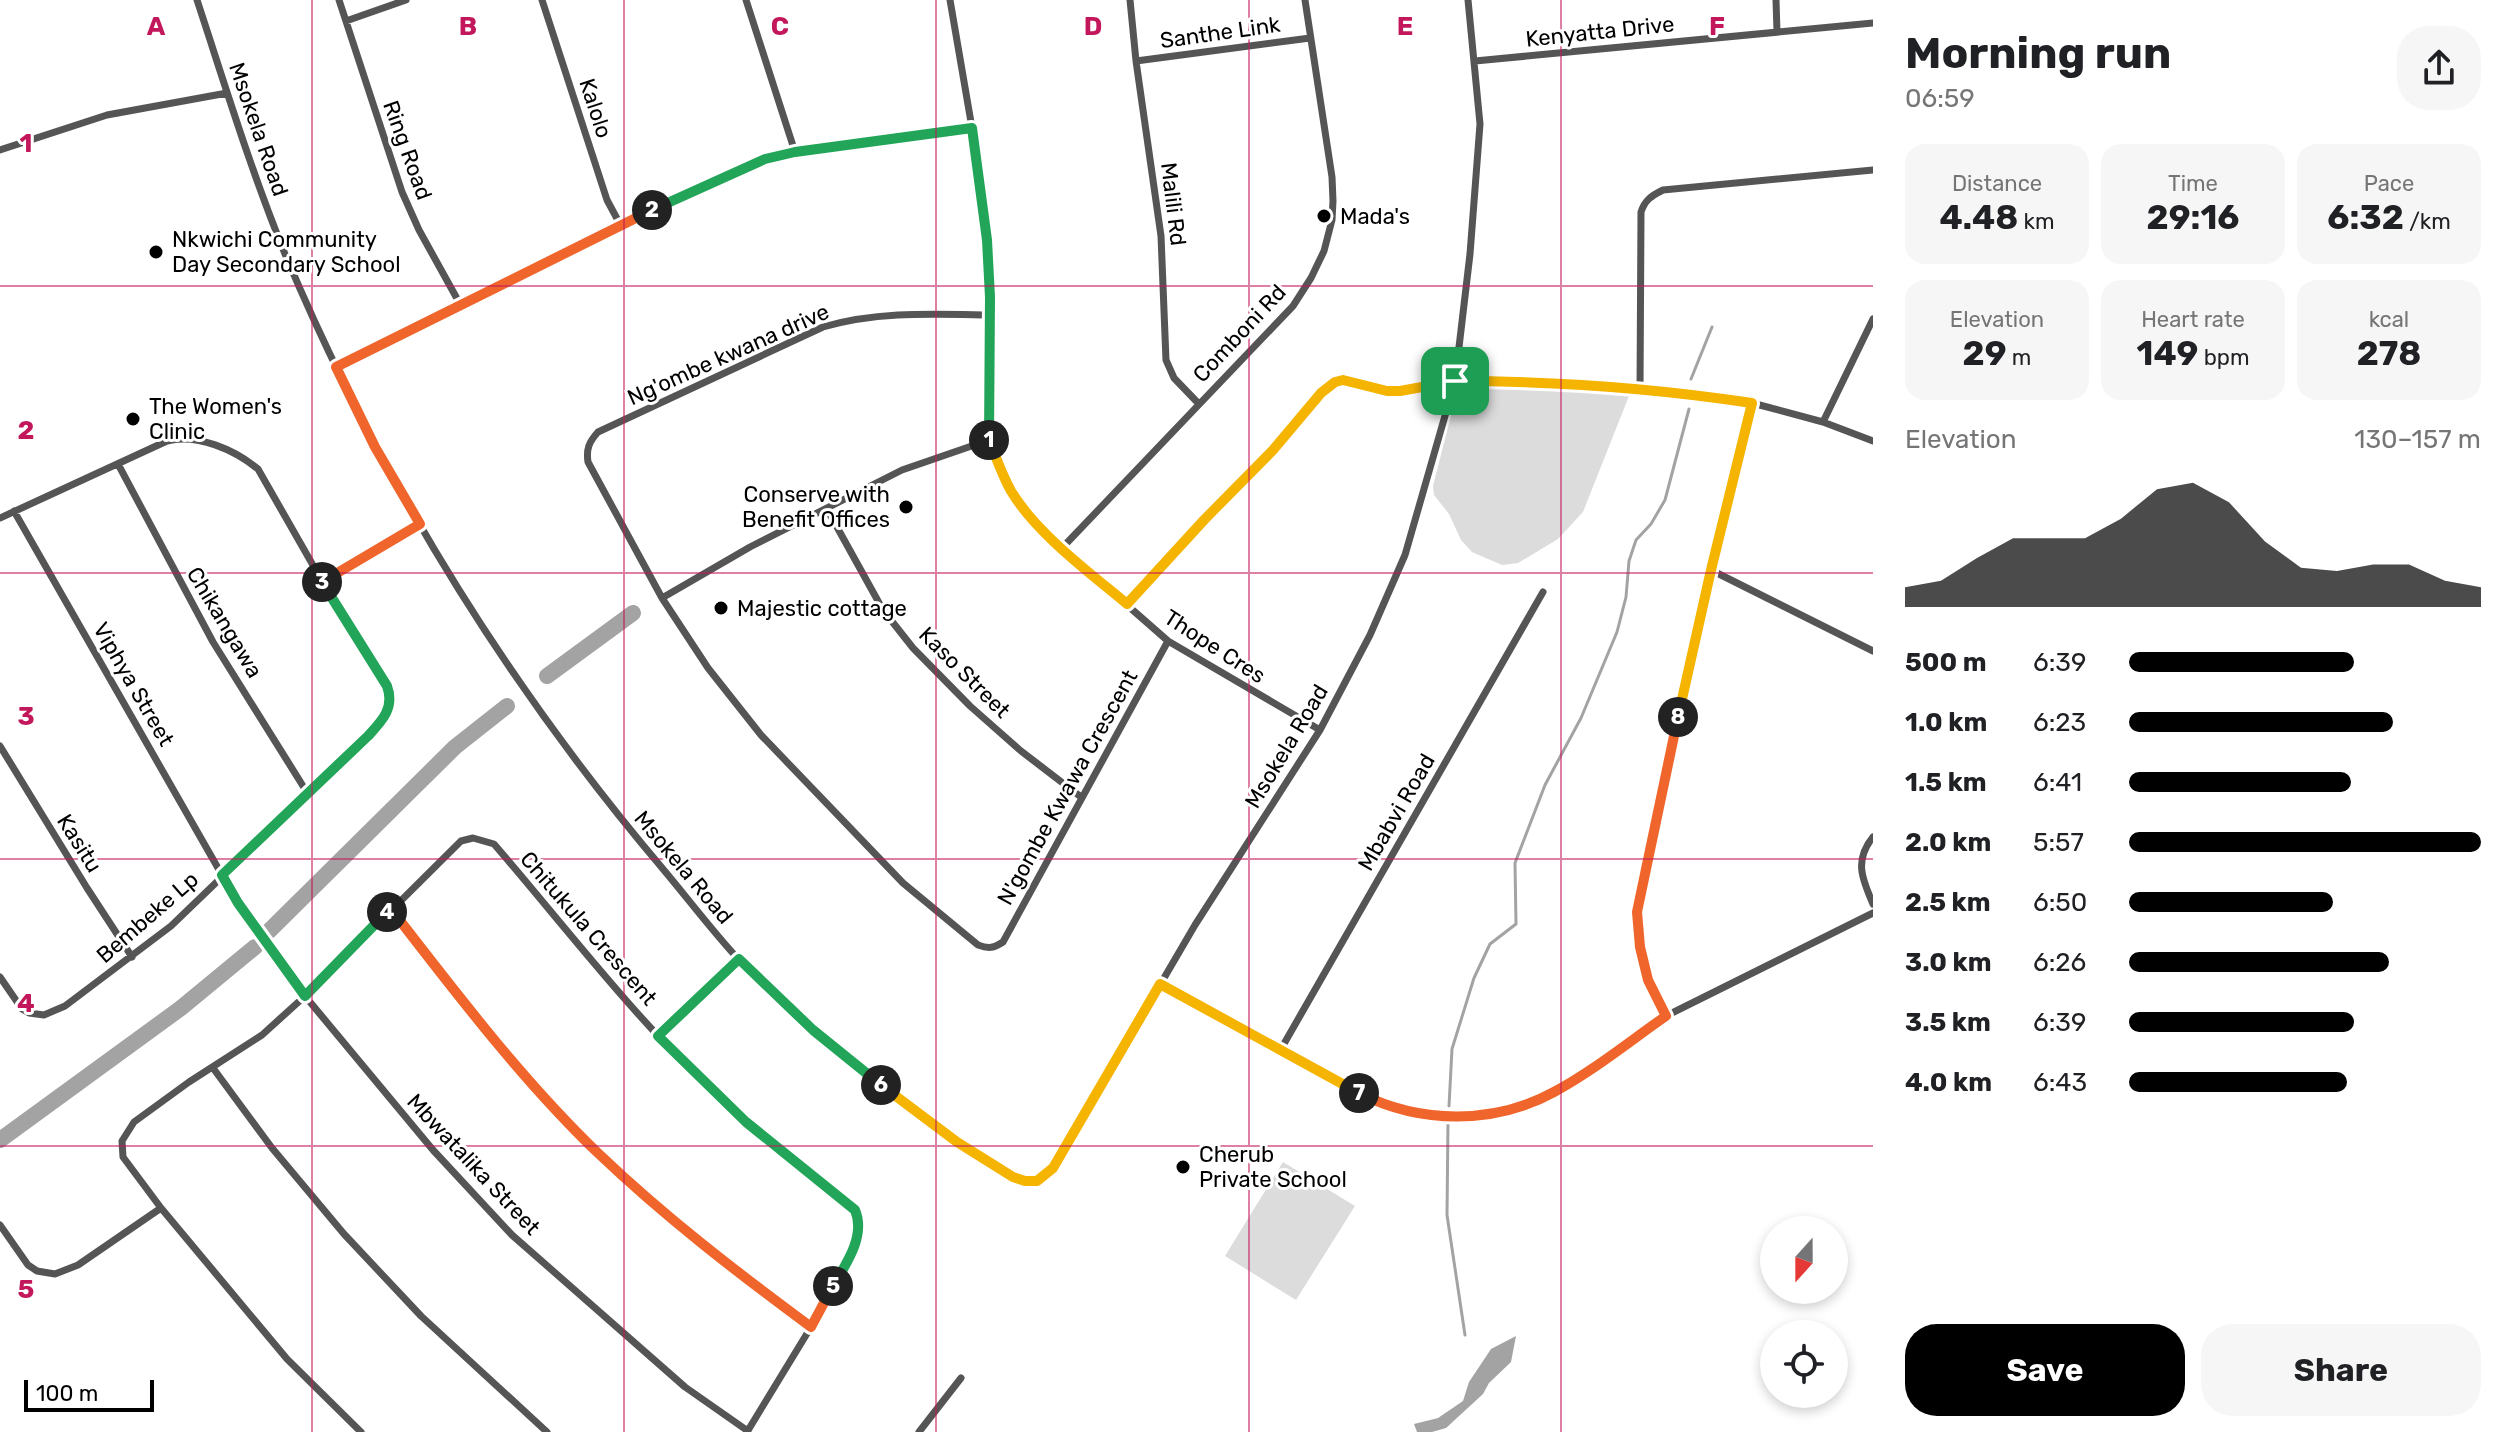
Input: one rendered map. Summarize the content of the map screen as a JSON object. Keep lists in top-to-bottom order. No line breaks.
{"streets":{"street":["Kenyatta Drive","Santhe Link","Kalolo","Msokela Road","Ring Road","Malili Rd","Comboni Rd","Ng'ombe kwana drive","Chikangawa","Thope Cres","Kaso Street","Viphya Street","N'gombe Kwawa Crescent","Mbabvi Road","Kasitu","Bembeke Lp","Chitukula Crescent","Mbwatalika Street"]},"crossings":[["Kenyatta Drive","Msokela Road"],["Santhe Link","Malili Rd"],["Santhe Link","Comboni Rd"],["Msokela Road","Thope Cres"],["Malili Rd","Comboni Rd"],["Comboni Rd","Thope Cres"],["Ng'ombe kwana drive","Thope Cres"],["Ng'ombe kwana drive","N'gombe Kwawa Crescent"],["Chikangawa","Bembeke Lp"],["Thope Cres","N'gombe Kwawa Crescent"],["Kaso Street","N'gombe Kwawa Crescent"],["Viphya Street","Bembeke Lp"],["Viphya Street","Mbwatalika Street"],["Kasitu","Bembeke Lp"],["Bembeke Lp","Mbwatalika Street"],["Chitukula Crescent","Mbwatalika Street"]],"places":["Mada's","Nkwichi Community Day Secondary School","The Women's Clinic","Conserve with Benefit Offices","Majestic cottage","Cherub Private School"],"scale_bar":"100 m","north":"bottom","page":{"heading":["Morning run","06:59"],"stats":[["Distance","4.48 km"],["Time","29:16"],["Pace","6:32 /km"],["Elevation","29 m"],["Heart rate","149 bpm"],["kcal","278"]],"pins":["2","1","3","8","4","6","7","5"],"chart":["Elevation","130–157 m"],"list":[{"name":"500 m","note":"6:39"},{"name":"1.0 km","note":"6:23"},{"name":"1.5 km","note":"6:41"},{"name":"2.0 km","note":"5:57"},{"name":"2.5 km","note":"6:50"},{"name":"3.0 km","note":"6:26"},{"name":"3.5 km","note":"6:39"},{"name":"4.0 km","note":"6:43"}],"buttons":["Save","Share"],"scale":"100 m"},"grid":{"columns":["A","B","C","D","E","F"],"rows":["1","2","3","4","5"]}}
